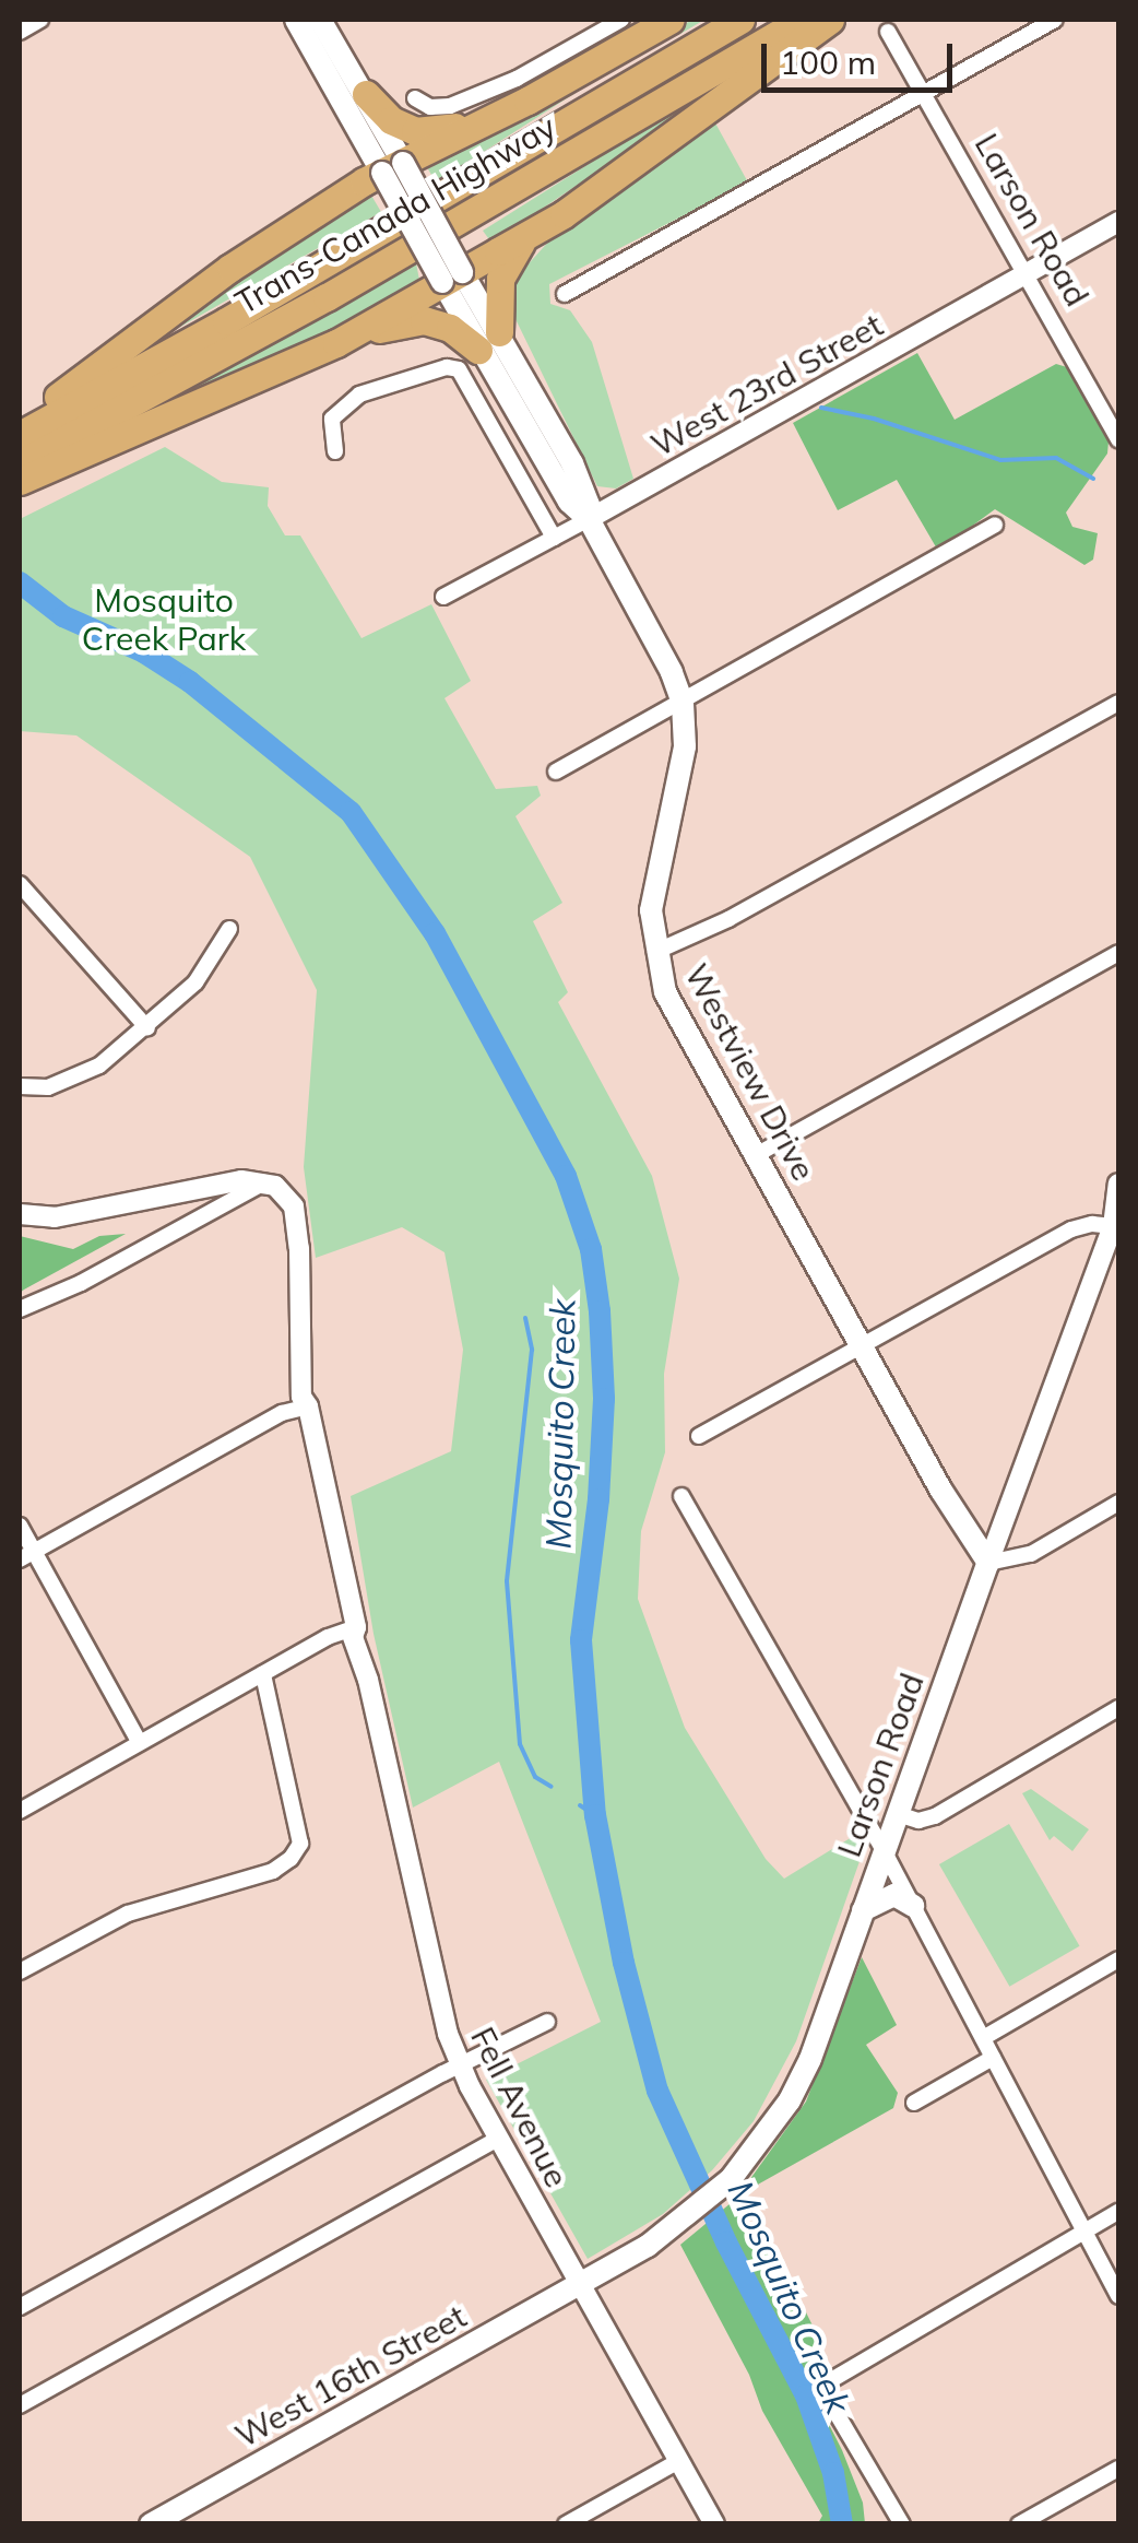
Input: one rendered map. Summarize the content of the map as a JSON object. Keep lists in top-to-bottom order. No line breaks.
{"streets":{"highway":["Trans-Canada Highway"],"main road":["Larson Road","Westview Drive","West 16th Street"],"street":["West 23rd Street","Fell Avenue"]},"crossings":[["Larson Road","West 23rd Street"],["Larson Road","Westview Drive"],["Larson Road","Fell Avenue"],["Larson Road","West 16th Street"],["West 23rd Street","Westview Drive"],["Fell Avenue","West 16th Street"]],"water":["Mosquito Creek"],"parks":["Mosquito Creek Park"],"scale_bar":"100 m"}
